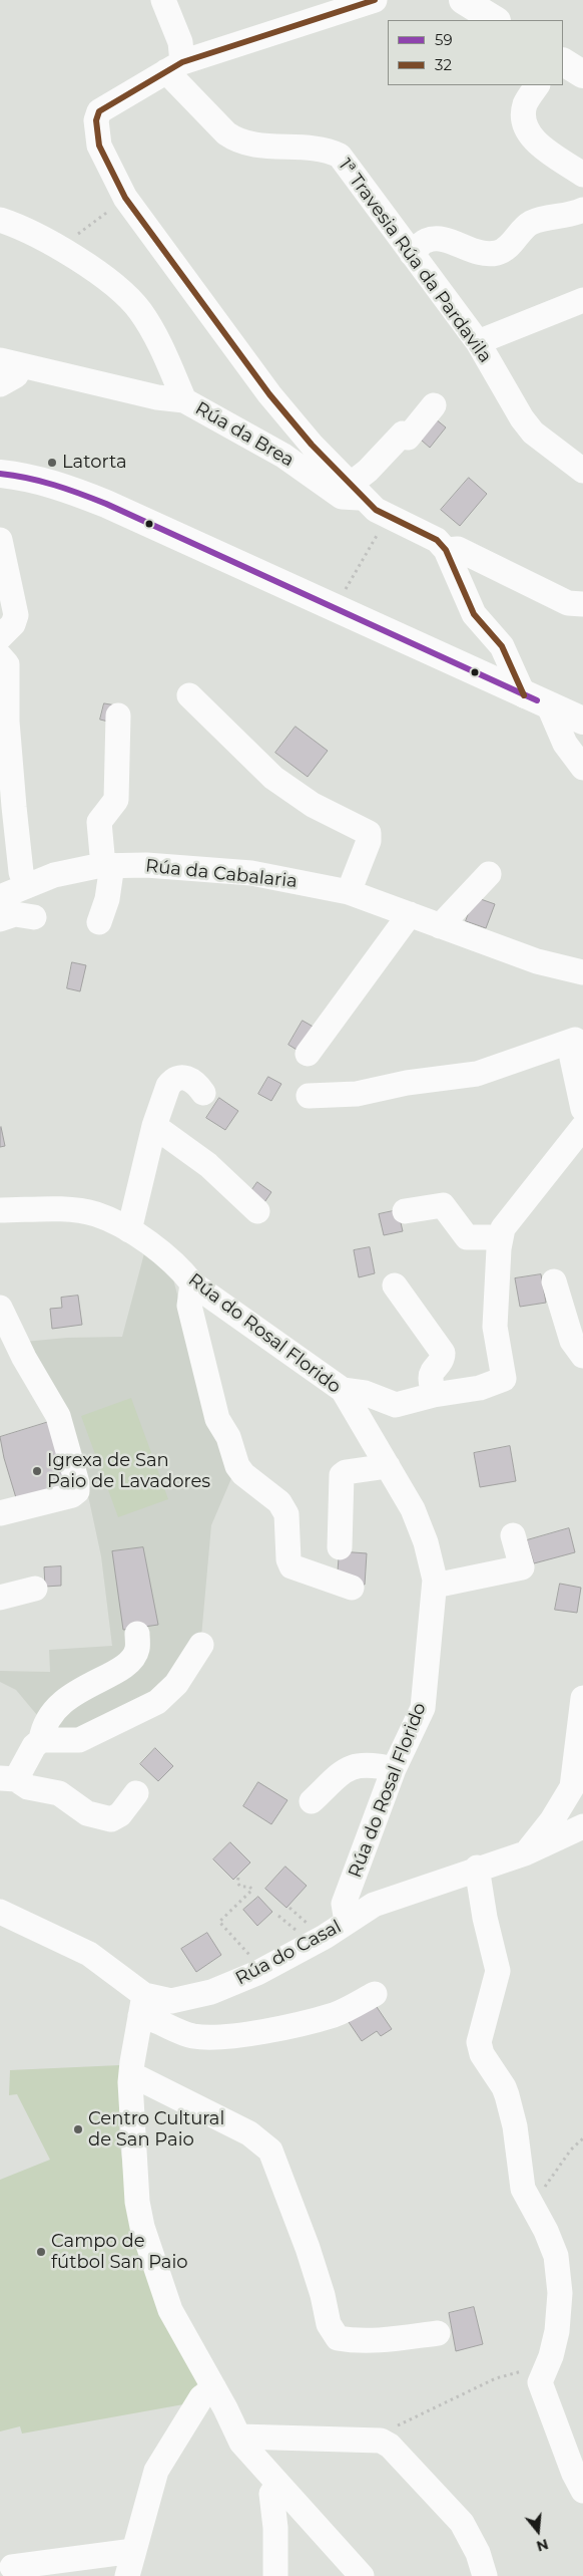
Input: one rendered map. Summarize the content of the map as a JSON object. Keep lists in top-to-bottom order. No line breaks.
{"streets":{"street":["1ª Travesia Rúa da Pardavila","Rúa da Brea","Rúa da Cabalaria","Rúa do Rosal Florido","Rúa do Casal"]},"crossings":[["Rúa do Rosal Florido","Rúa do Casal"]],"places":["Latorta","Igrexa de San Paio de Lavadores","Centro Cultural de San Paio","Campo de fútbol San Paio"],"lines":["transit line 32","transit line 59"],"legend":["59","32"],"north":"bottom"}
